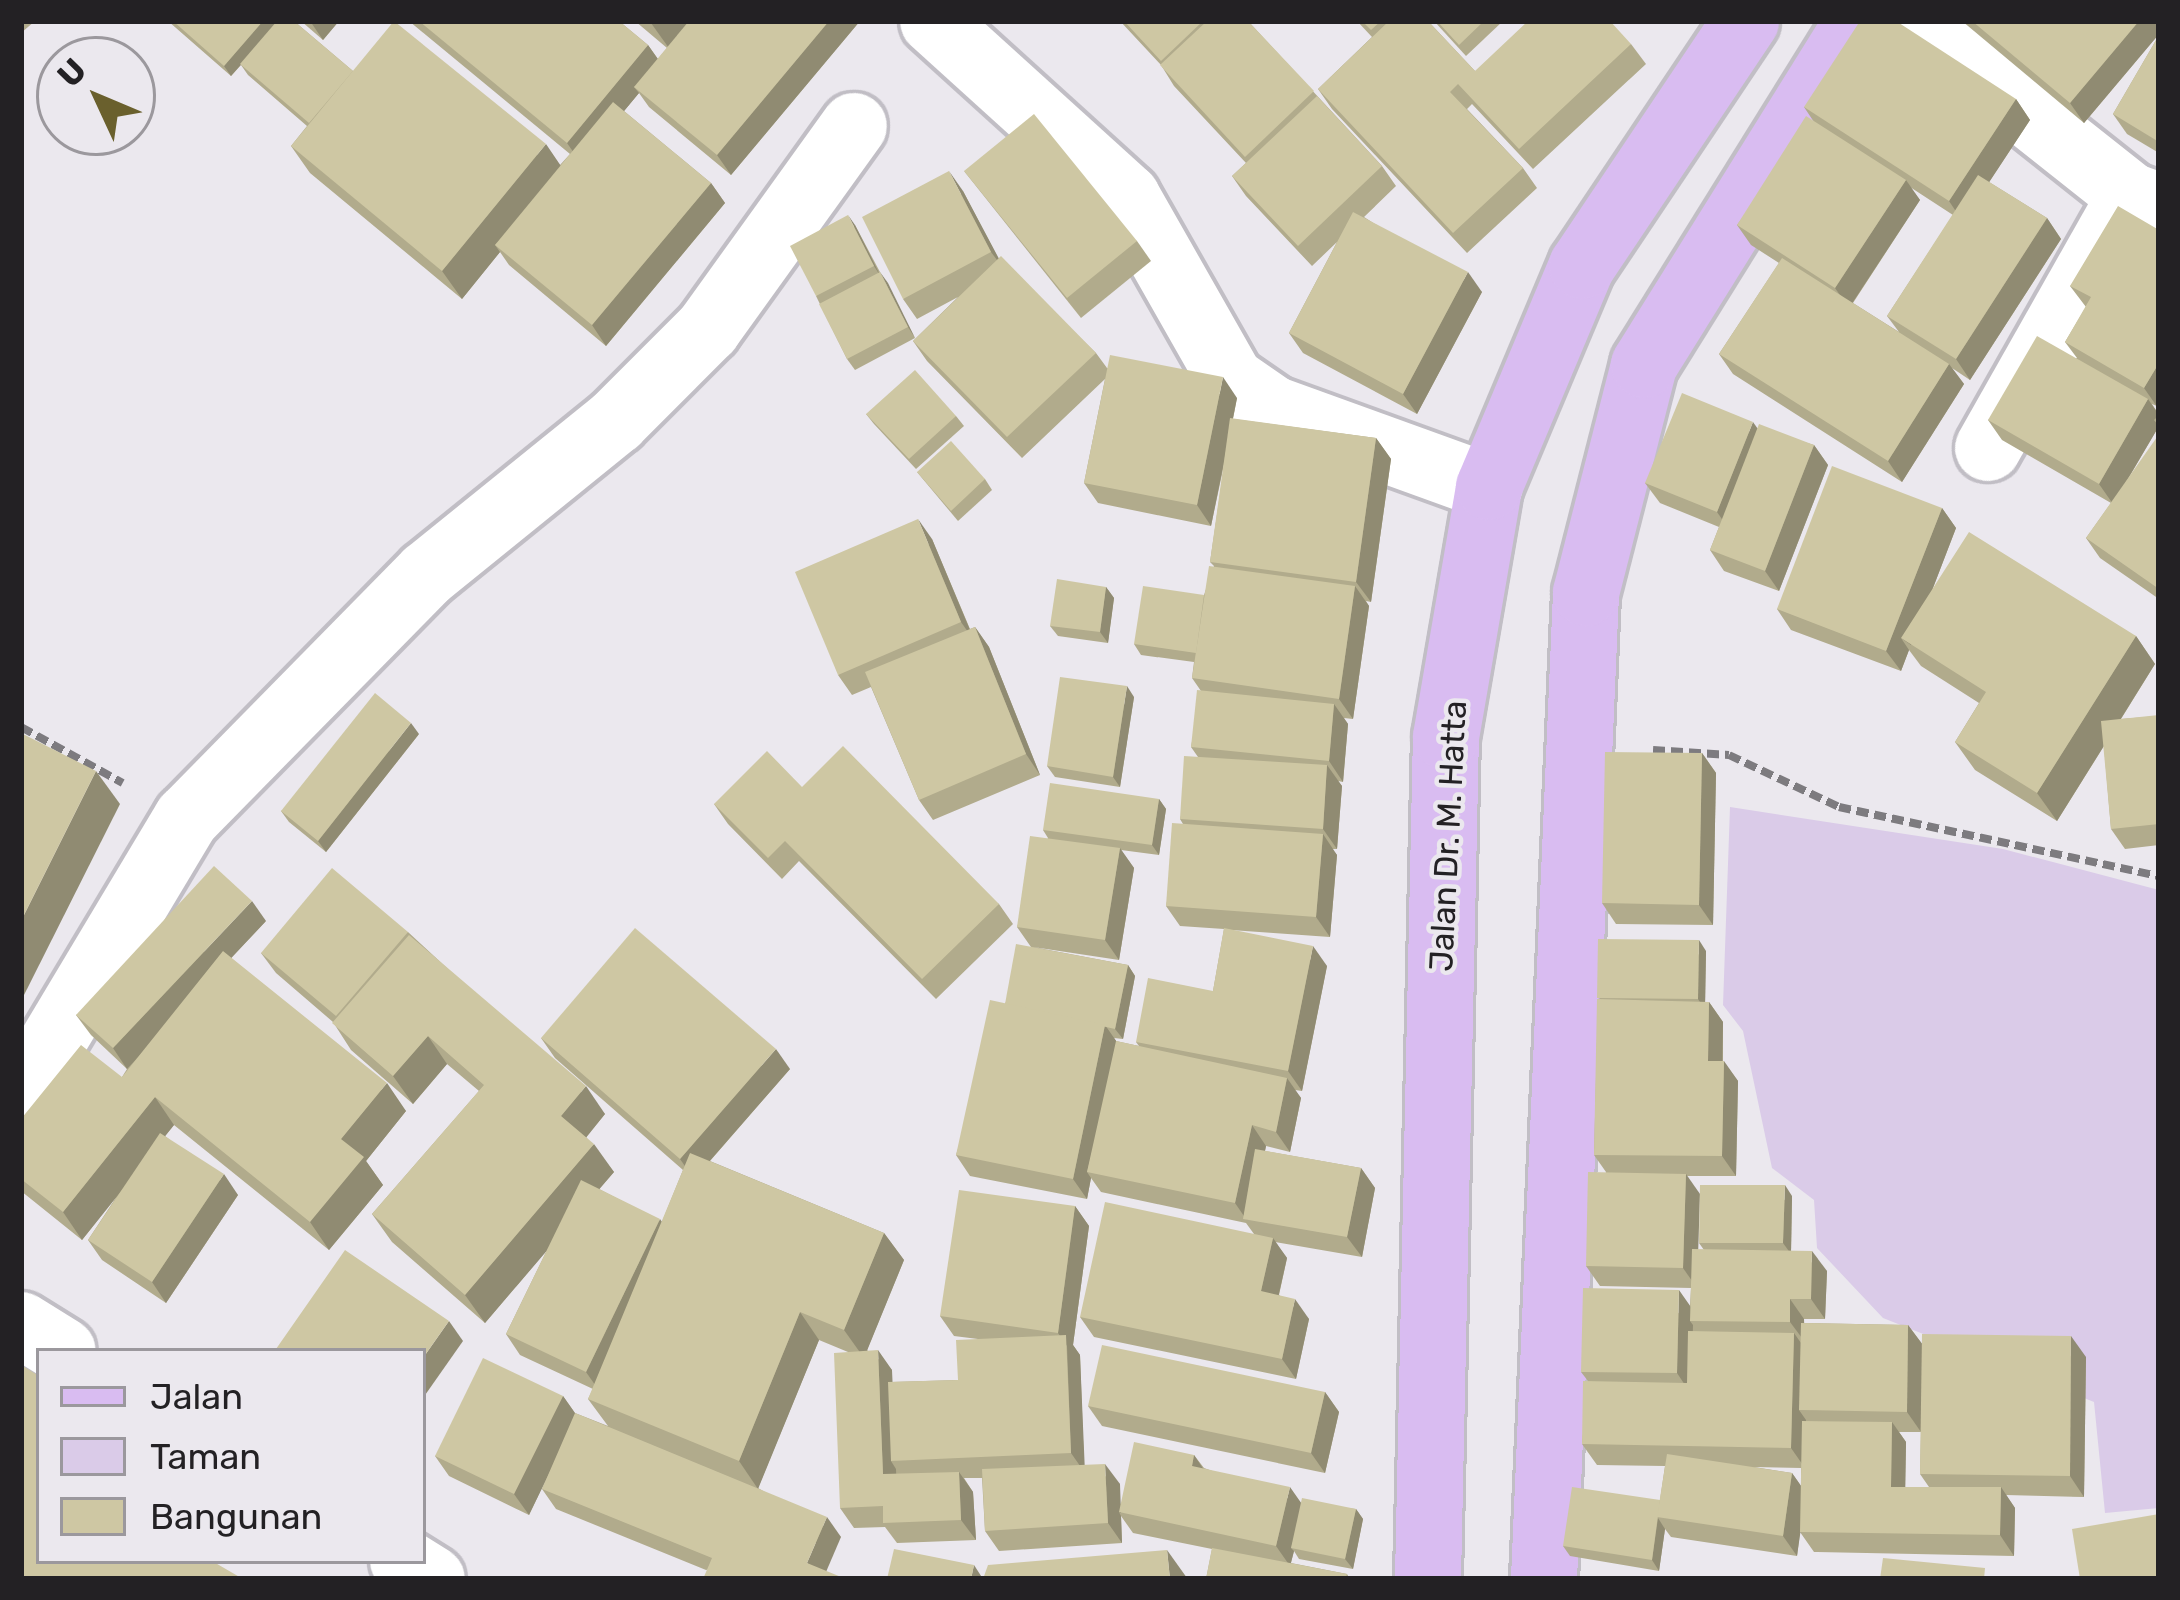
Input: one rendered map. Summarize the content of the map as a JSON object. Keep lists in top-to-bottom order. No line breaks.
{"streets":{"main road":["Jalan Dr. M. Hatta"]},"legend":["Jalan","Taman","Bangunan"],"north":"top left"}
